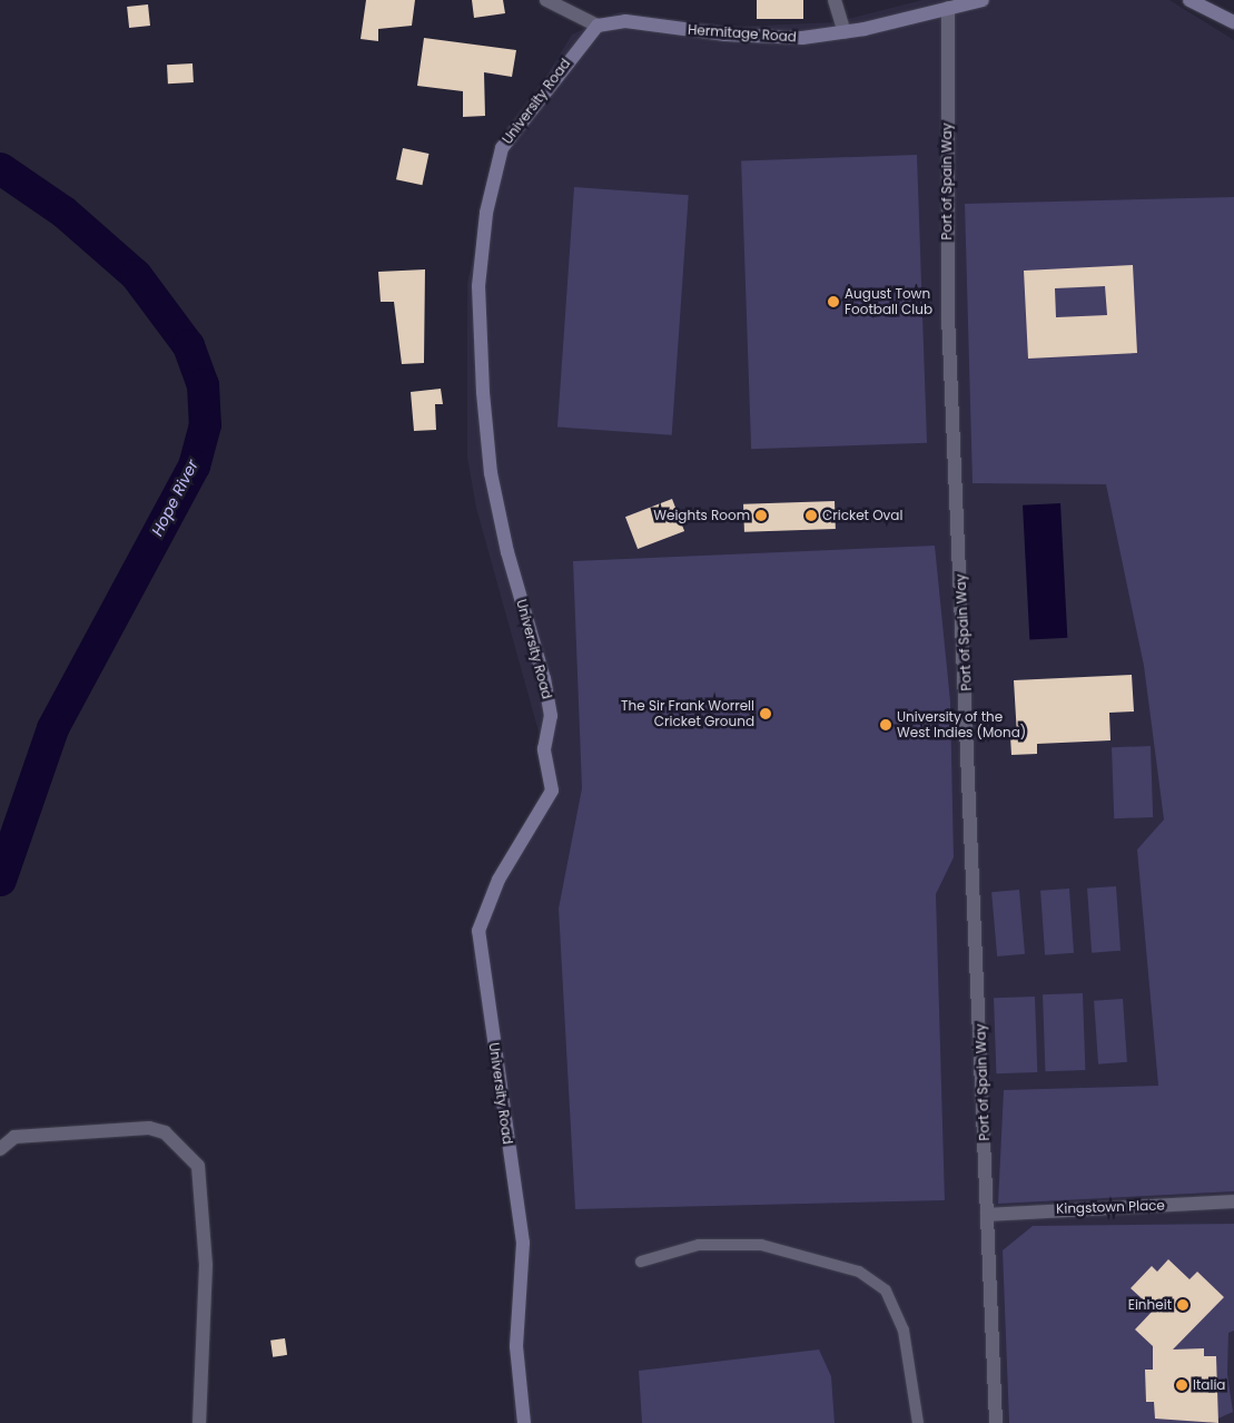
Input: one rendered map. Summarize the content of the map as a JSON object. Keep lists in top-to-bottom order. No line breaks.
{"streets":{"street":["Hermitage Road","University Road","Port of Spain Way","Kingstown Place"]},"crossings":[["Hermitage Road","University Road"],["Hermitage Road","Port of Spain Way"],["Port of Spain Way","Kingstown Place"]],"water":["Hope River"],"places":["August Town Football Club","Weights Room","Cricket Oval","The Sir Frank Worrell Cricket Ground","University of the West Indies (Mona)","Einheit","Italia"]}
